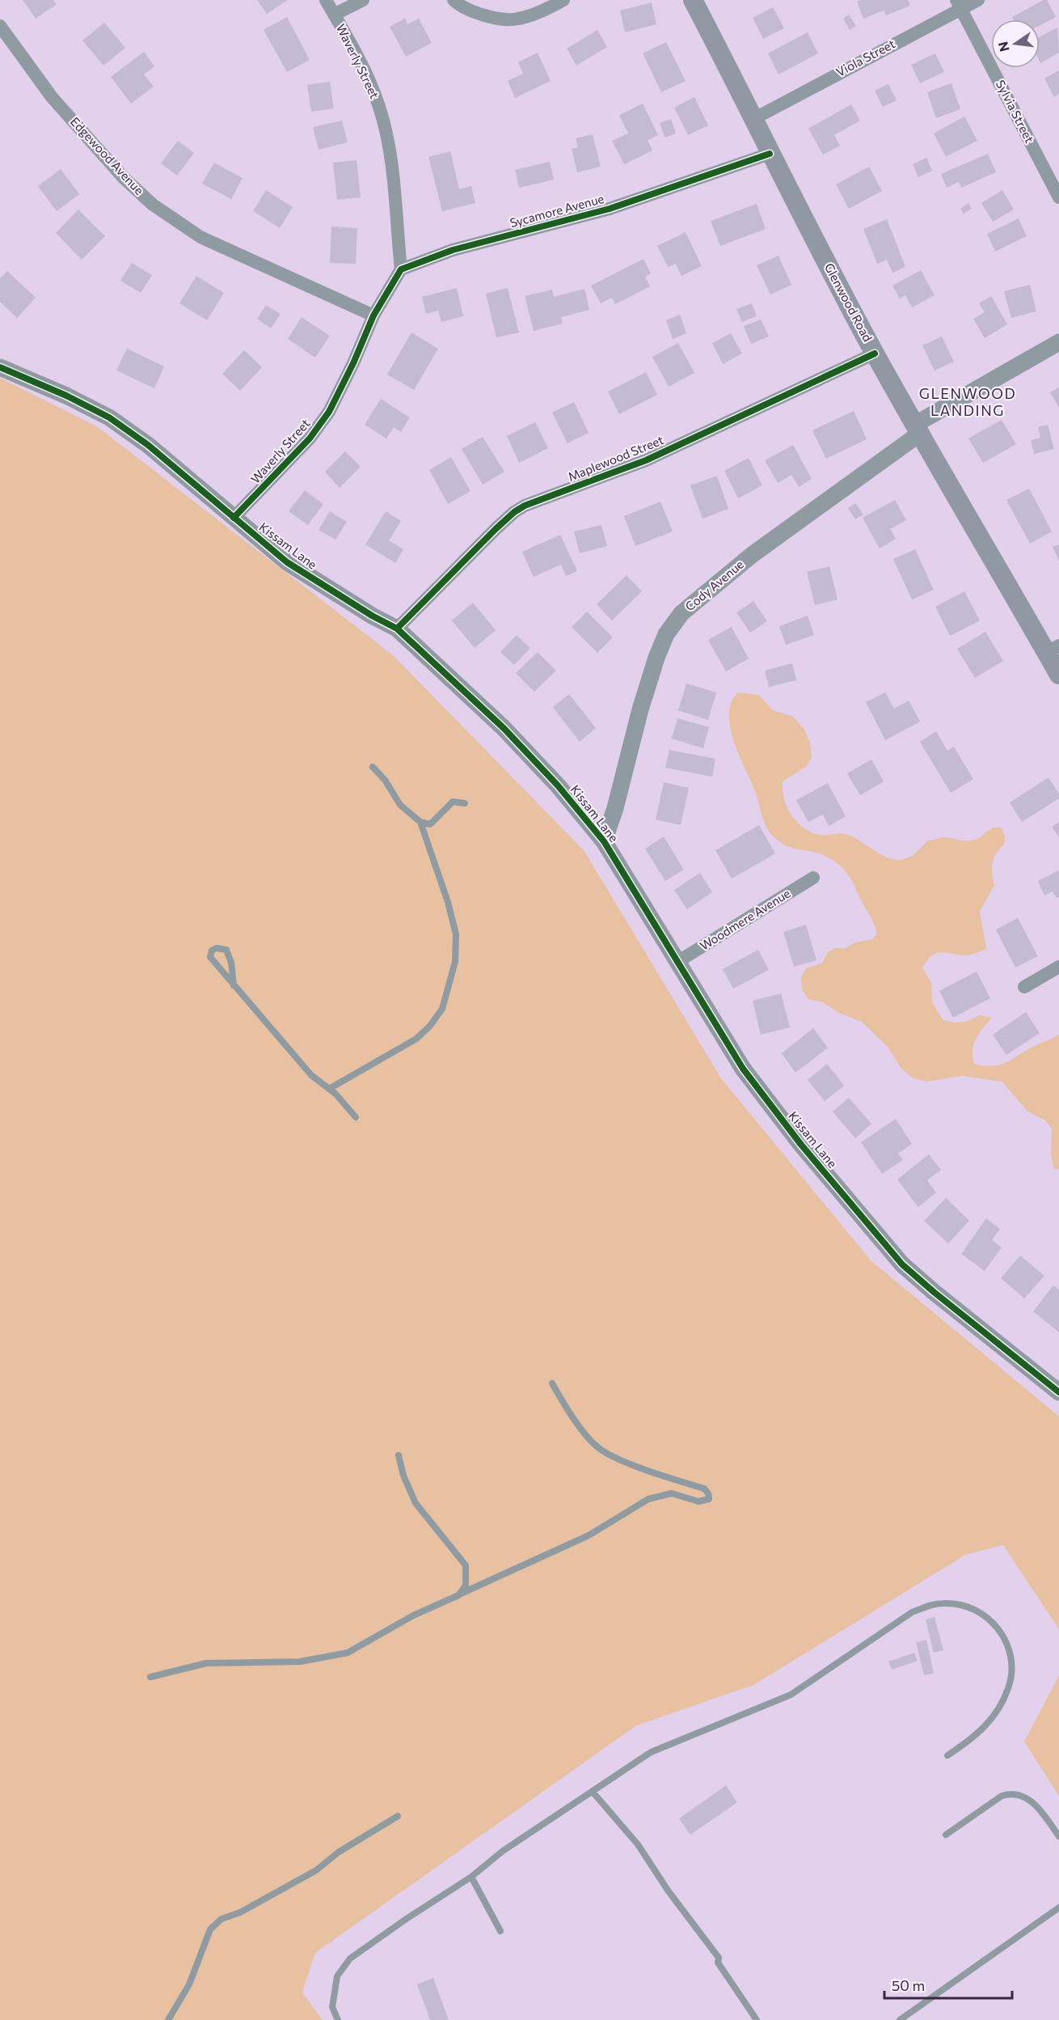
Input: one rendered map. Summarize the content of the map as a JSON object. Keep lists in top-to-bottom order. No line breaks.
{"streets":{"main road":["Glenwood Road"],"street":["Viola Street","Waverly Street","Sylvia Street","Edgewood Avenue","Sycamore Avenue","Maplewood Street","Kissam Lane","Cody Avenue","Woodmere Avenue"]},"crossings":[["Viola Street","Sylvia Street"],["Viola Street","Glenwood Road"],["Waverly Street","Edgewood Avenue"],["Waverly Street","Sycamore Avenue"],["Waverly Street","Kissam Lane"],["Sycamore Avenue","Glenwood Road"],["Glenwood Road","Maplewood Street"],["Glenwood Road","Cody Avenue"],["Maplewood Street","Kissam Lane"],["Kissam Lane","Cody Avenue"],["Kissam Lane","Woodmere Avenue"]],"districts":["GLENWOOD LANDING"],"scale_bar":"50 m","north":"left"}
